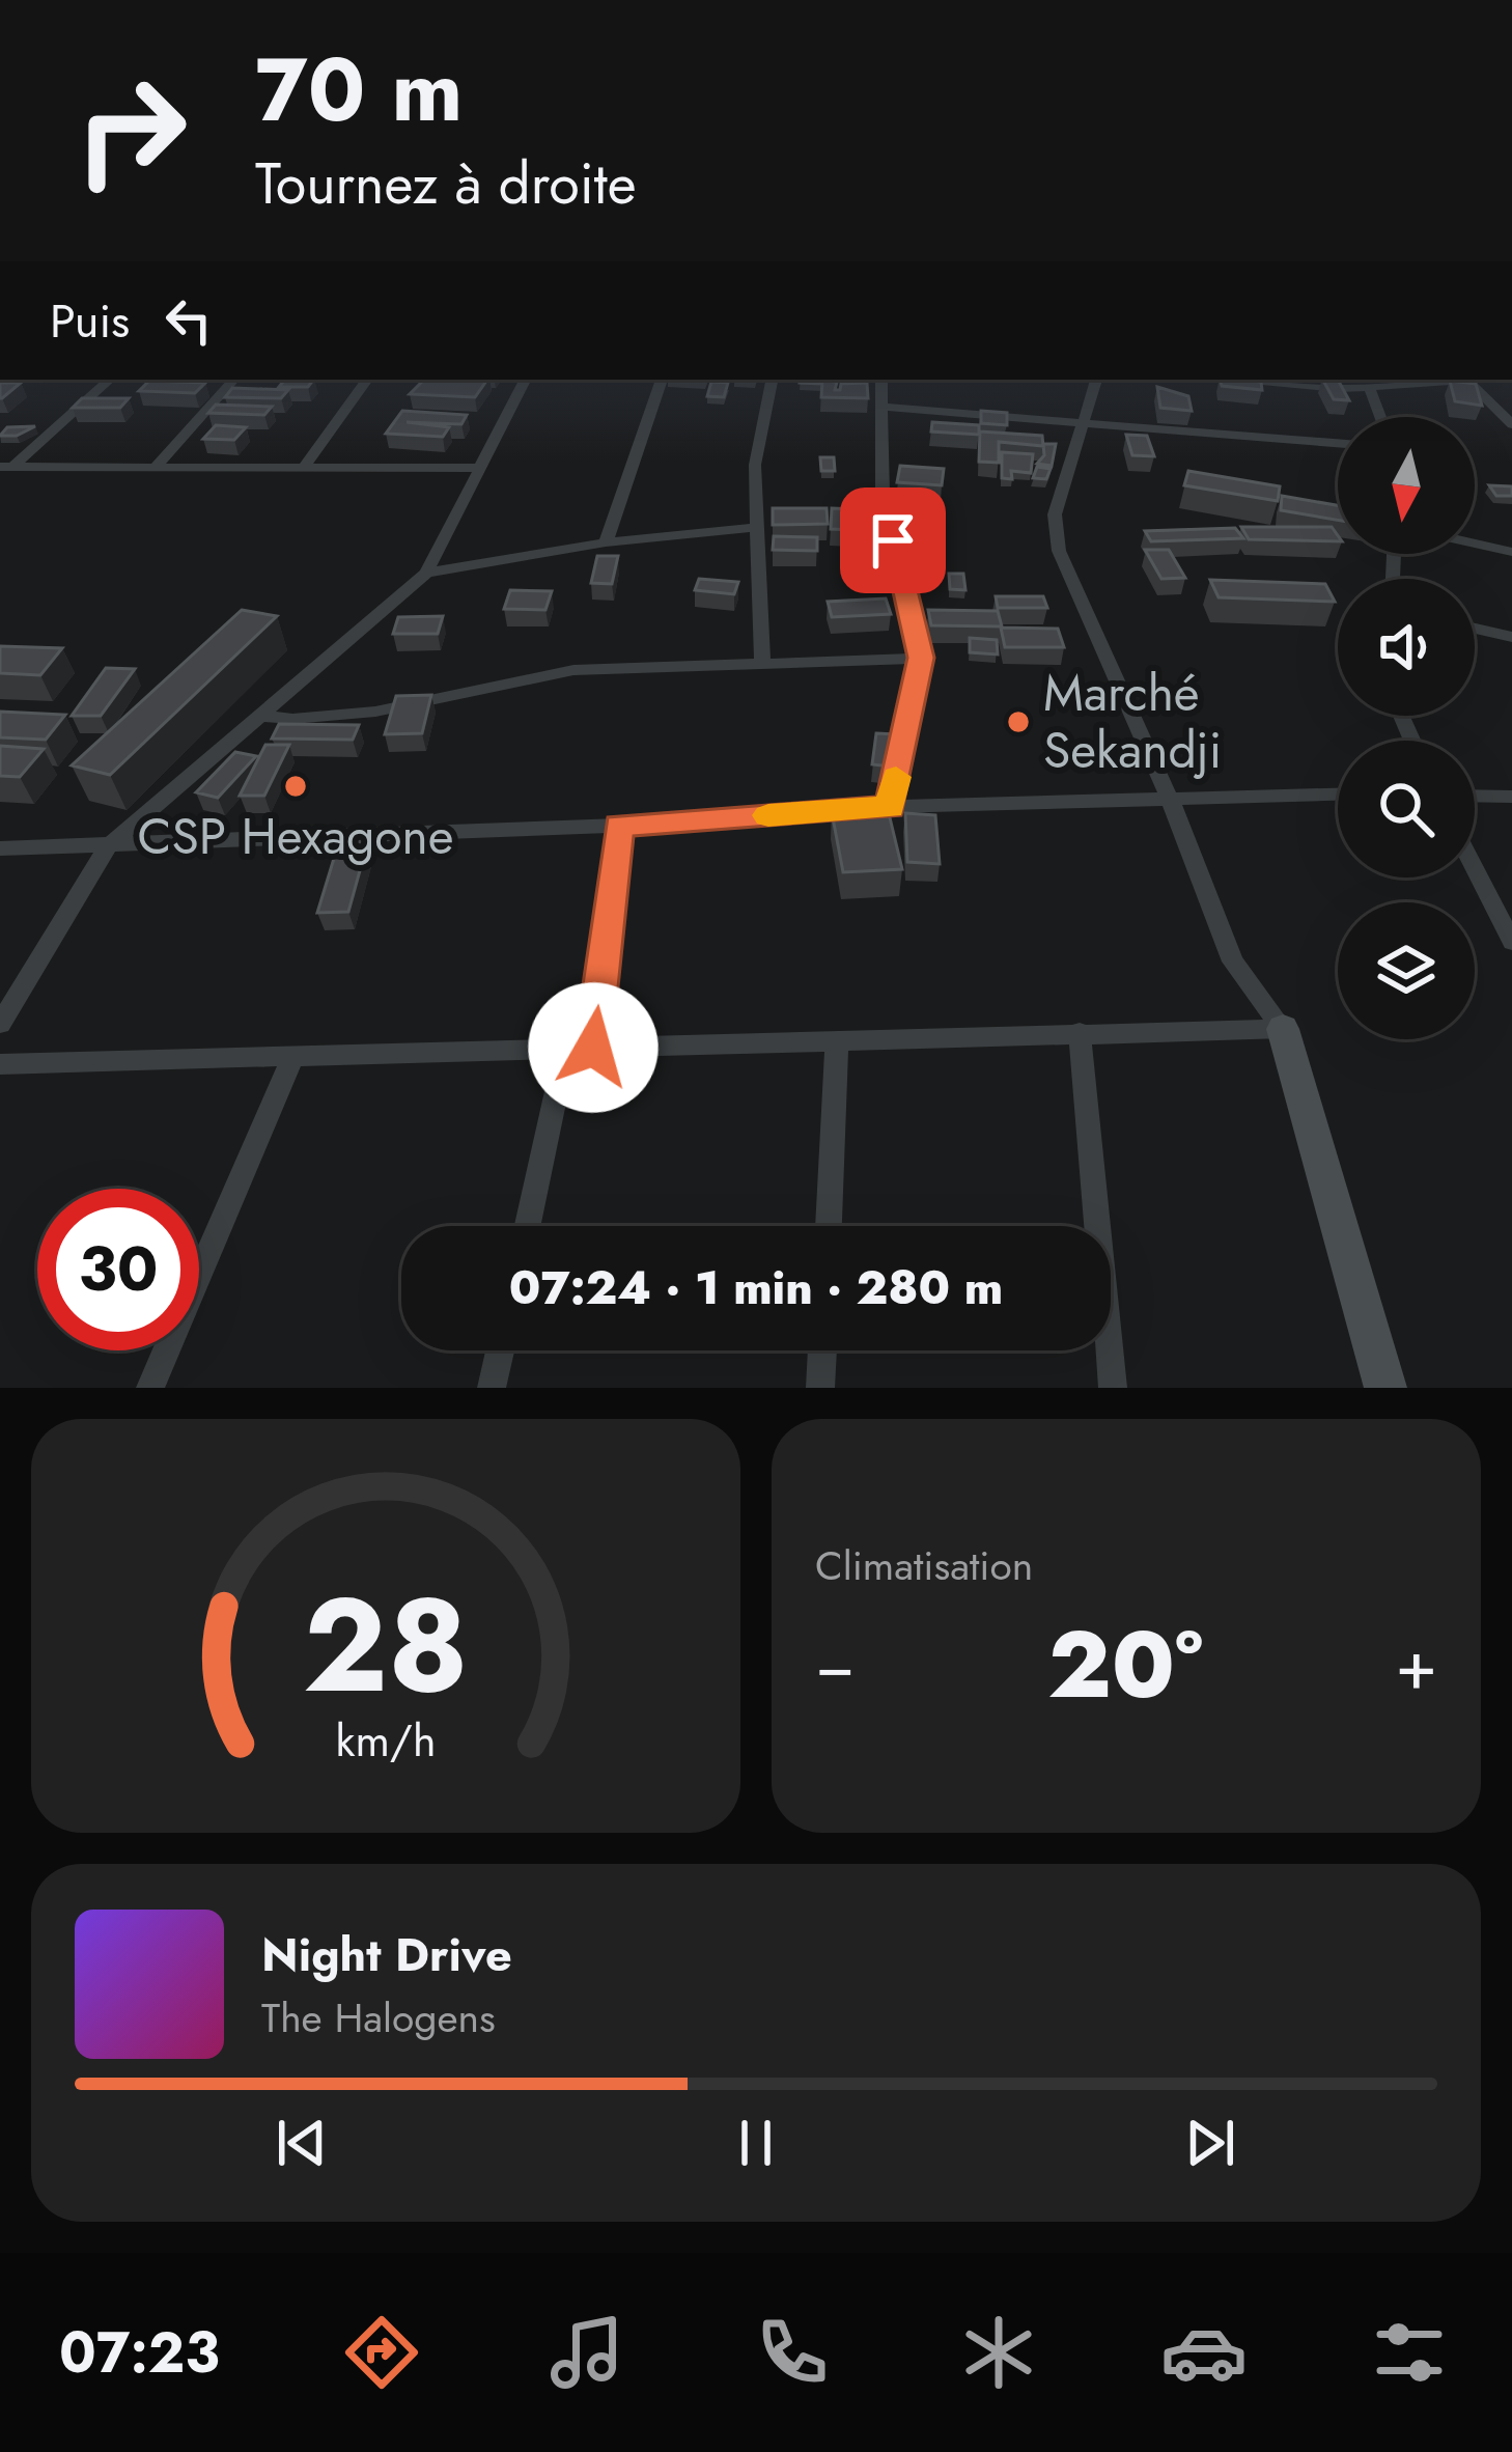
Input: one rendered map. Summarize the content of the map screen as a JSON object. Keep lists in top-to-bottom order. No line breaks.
{"places":["Marché Sekandji","CSP Hexagone"],"north":"bottom","page":{"turn":["70 m","Tournez à droite"],"then":"Puis","limit":"30","trip":"07:24 · 1 min · 280 m","tile":"Climatisation","heat":["−","20°","+"],"song":["Night Drive","The Halogens"],"tabs":"07:23","gauge":["28","km/h"]}}
